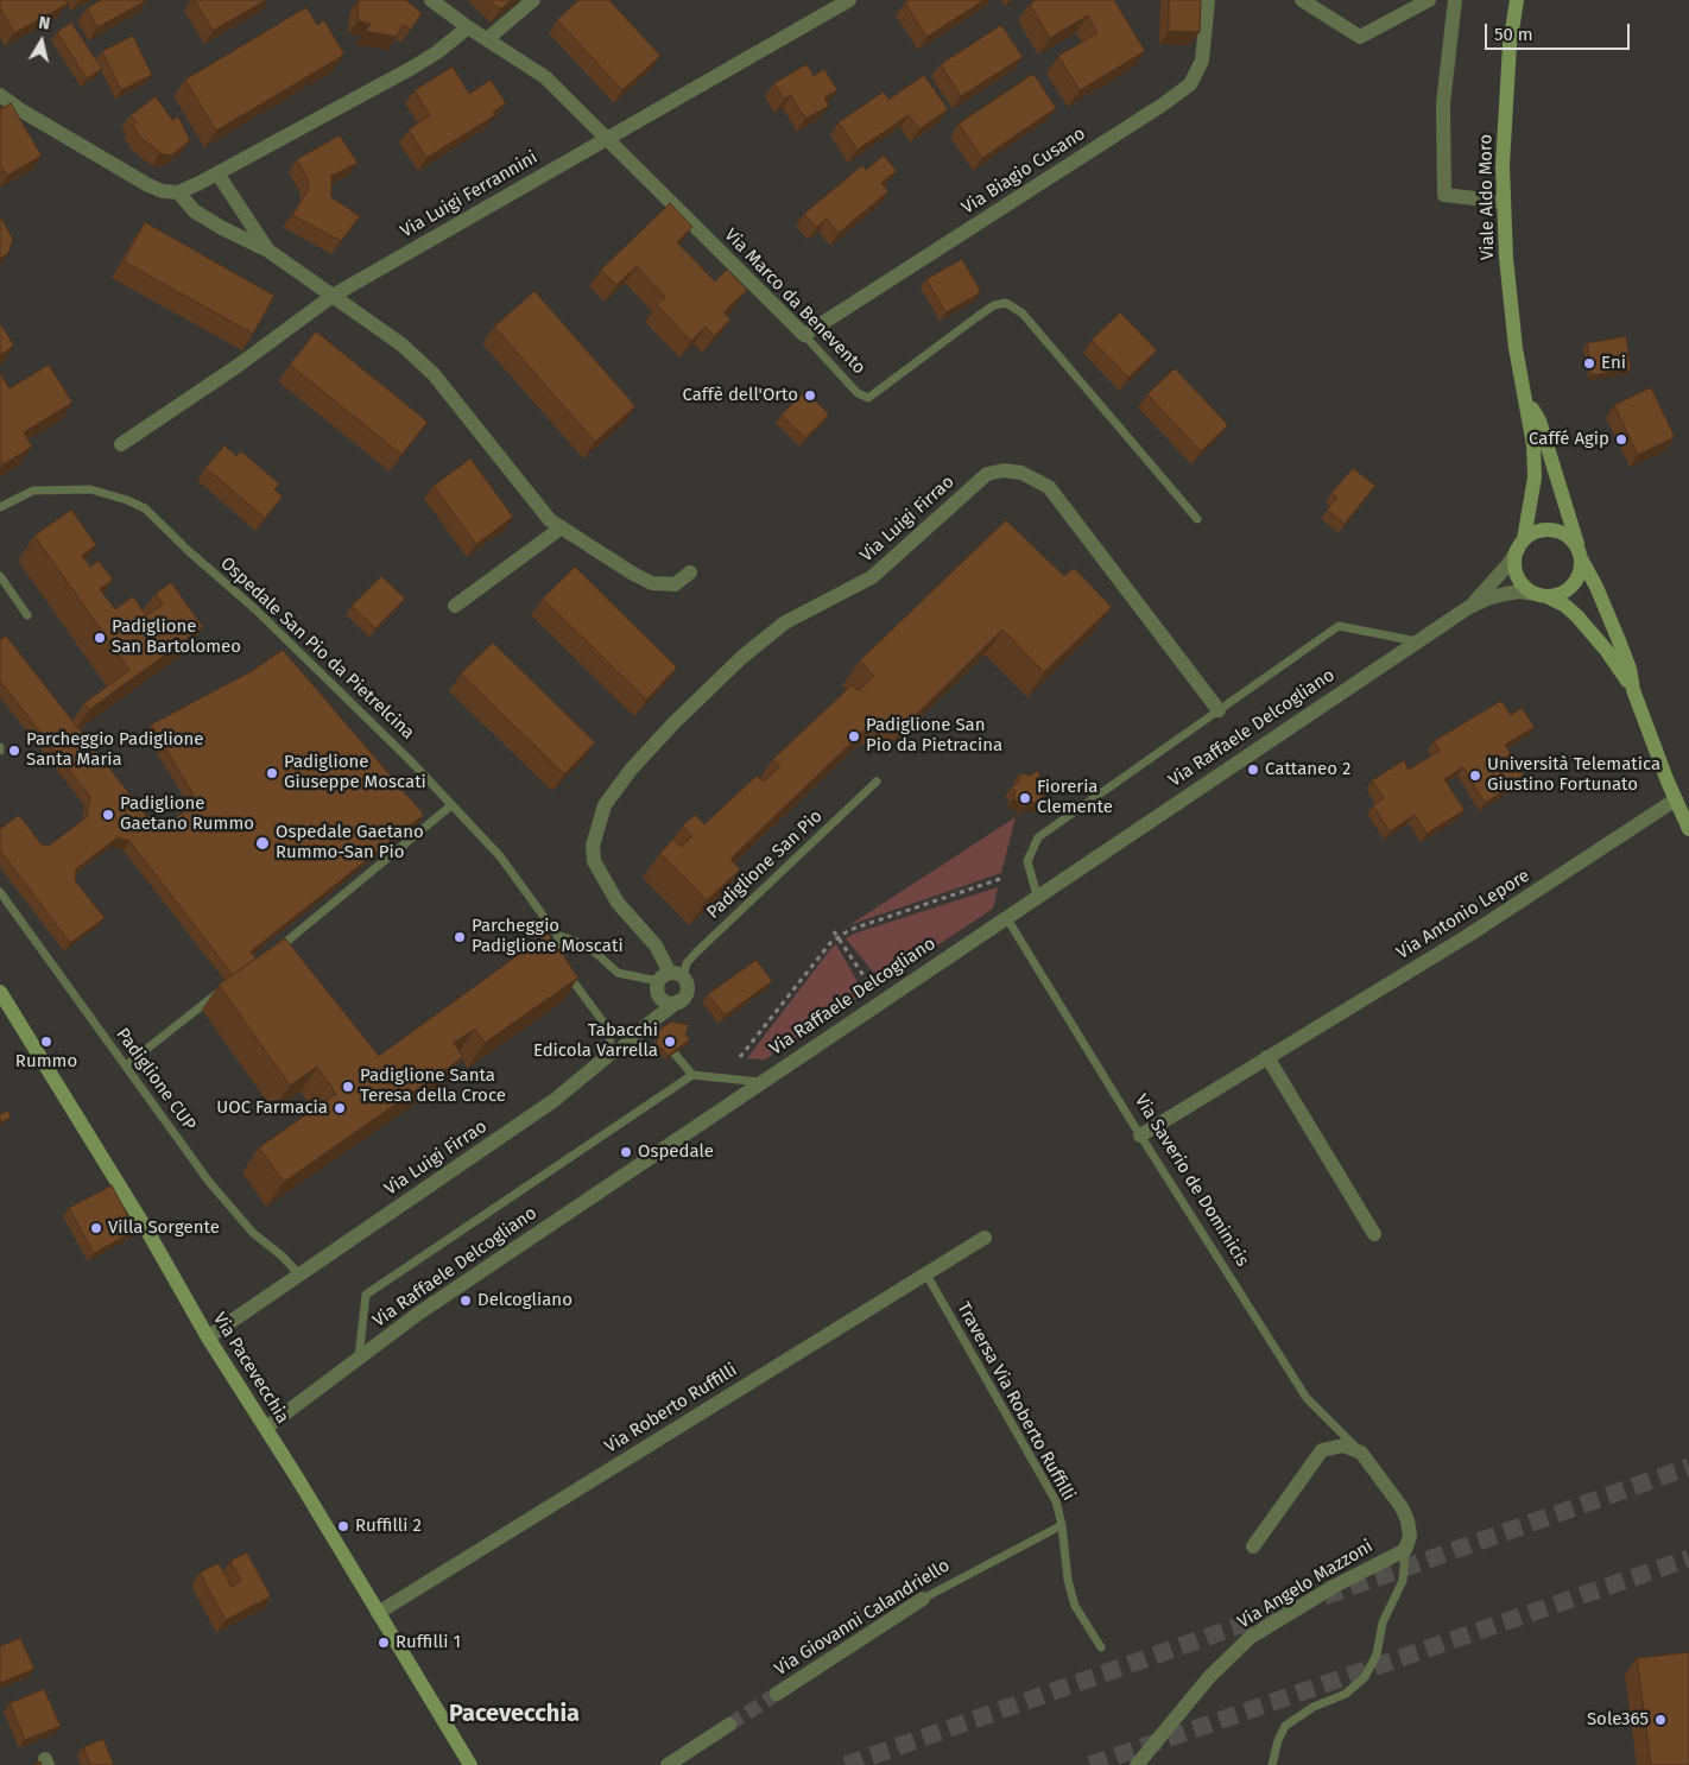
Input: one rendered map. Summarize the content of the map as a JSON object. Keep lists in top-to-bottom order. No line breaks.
{"streets":{"street":["Via Biagio Cusano","Via Luigi Ferrannini","Viale Aldo Moro","Via Marco da Benevento","Via Luigi Firrao","Via Raffaele Delcogliano","Via Antonio Lepore","Via Saverio de Dominicis","Via Pacevecchia","Via Roberto Ruffilli","Via Angelo Mazzoni","Via Giovanni Calandriello"],"lane":["Ospedale San Pio da Pietrelcina","Padiglione San Pio","Padiglione CUP","Traversa Via Roberto Ruffilli"]},"crossings":[["Via Biagio Cusano","Via Marco da Benevento"],["Via Luigi Ferrannini","Via Marco da Benevento"],["Viale Aldo Moro","Via Raffaele Delcogliano"],["Viale Aldo Moro","Via Antonio Lepore"],["Via Luigi Firrao","Ospedale San Pio da Pietrelcina"],["Via Luigi Firrao","Padiglione San Pio"],["Via Luigi Firrao","Padiglione CUP"],["Via Luigi Firrao","Via Pacevecchia"],["Via Raffaele Delcogliano","Via Saverio de Dominicis"],["Via Raffaele Delcogliano","Via Pacevecchia"],["Via Antonio Lepore","Via Saverio de Dominicis"],["Via Saverio de Dominicis","Via Angelo Mazzoni"],["Via Pacevecchia","Via Roberto Ruffilli"],["Traversa Via Roberto Ruffilli","Via Roberto Ruffilli"],["Traversa Via Roberto Ruffilli","Via Giovanni Calandriello"]],"districts":["Pacevecchia"],"places":["Eni","Caffè dell'Orto","Caffé Agip","Padiglione San Bartolomeo","Padiglione San Pio da Pietracina","Parcheggio Padiglione Santa Maria","Cattaneo 2","Padiglione Giuseppe Moscati","Università Telematica Giustino Fortunato","Fioreria Clemente","Padiglione Gaetano Rummo","Ospedale Gaetano Rummo-San Pio","Parcheggio Padiglione Moscati","Rummo","Tabacchi Edicola Varrella","Padiglione Santa Teresa della Croce","UOC Farmacia","Ospedale","Villa Sorgente","Delcogliano","Ruffilli 2","Ruffilli 1","Sole365"],"scale_bar":"50 m","north":"top"}
